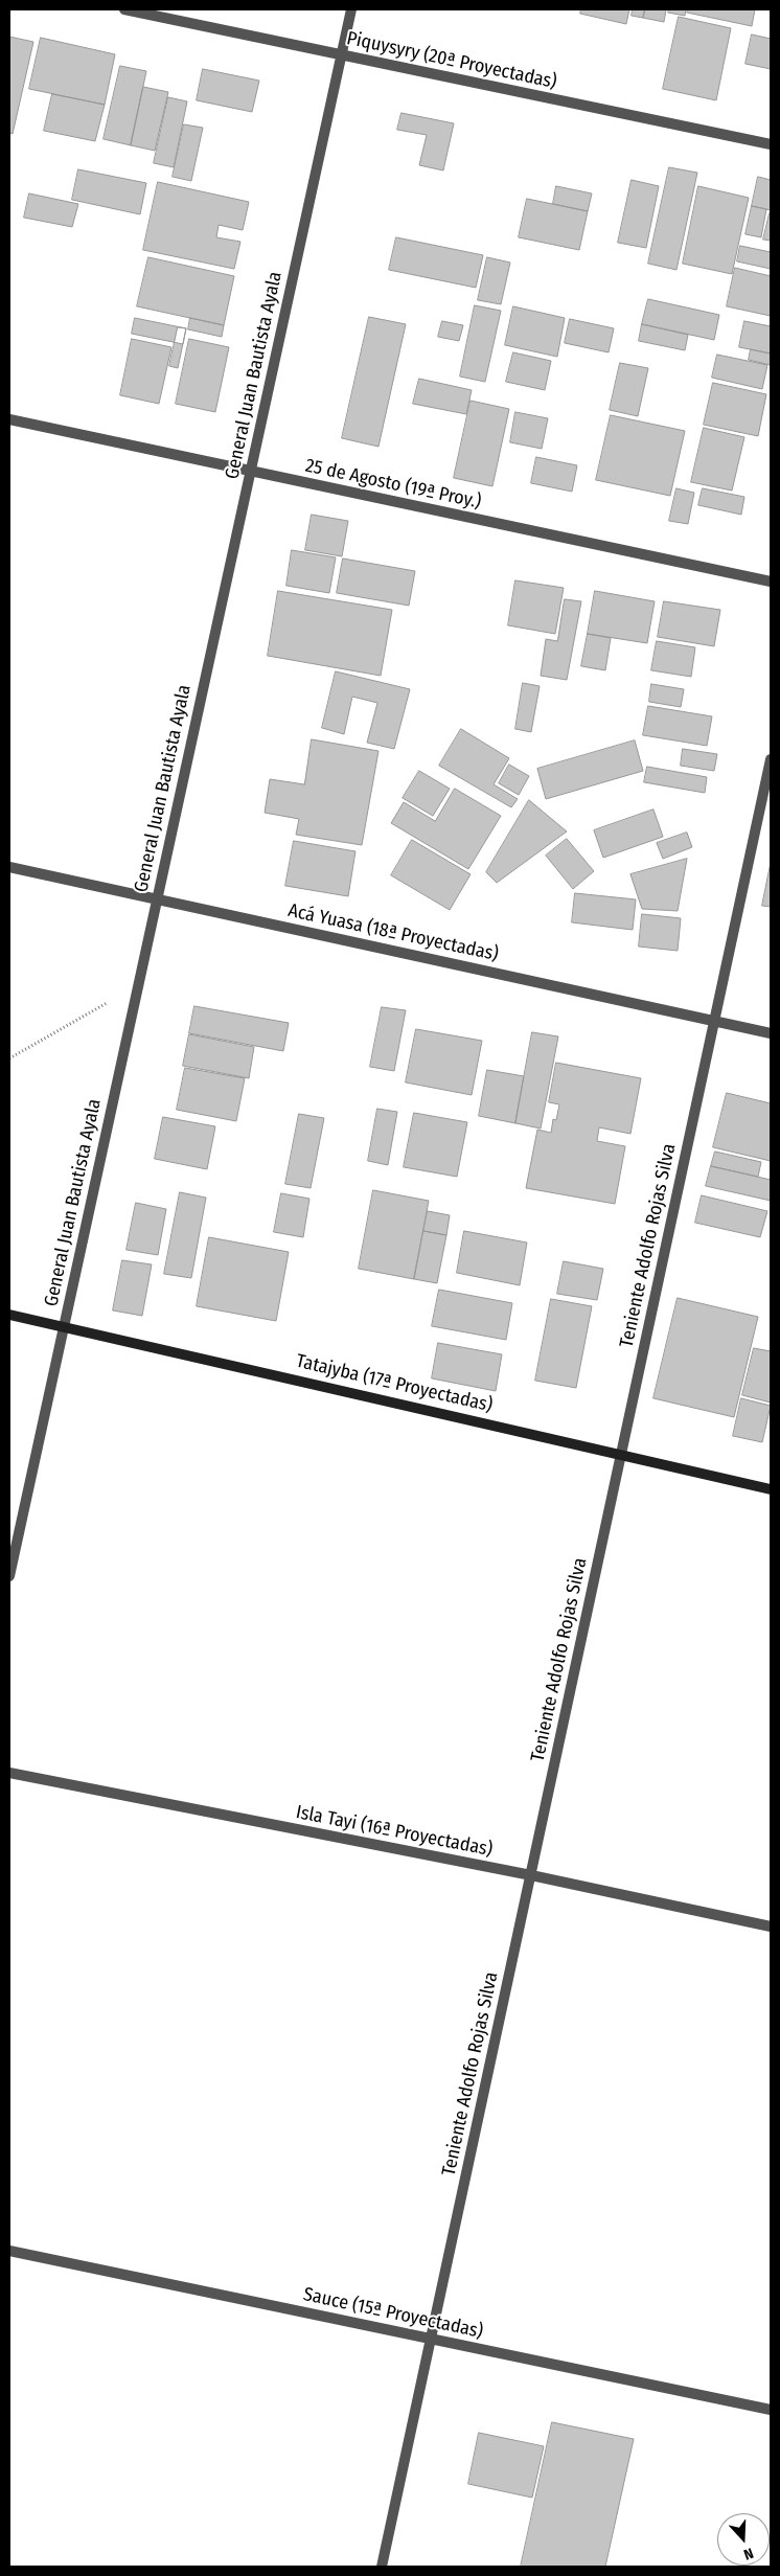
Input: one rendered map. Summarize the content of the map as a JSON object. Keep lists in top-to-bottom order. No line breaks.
{"streets":{"street":["Piquysyry (20ª Proyectadas)","General Juan Bautista Ayala","25 de Agosto (19ª Proy.)","Acá Yuasa (18ª Proyectadas)","Teniente Adolfo Rojas Silva","Tatajyba (17ª Proyectadas)","Isla Tayi (16ª Proyectadas)","Sauce (15ª Proyectadas)"]},"crossings":[["Piquysyry (20ª Proyectadas)","General Juan Bautista Ayala"],["General Juan Bautista Ayala","25 de Agosto (19ª Proy.)"],["General Juan Bautista Ayala","Acá Yuasa (18ª Proyectadas)"],["General Juan Bautista Ayala","Tatajyba (17ª Proyectadas)"],["Acá Yuasa (18ª Proyectadas)","Teniente Adolfo Rojas Silva"],["Teniente Adolfo Rojas Silva","Tatajyba (17ª Proyectadas)"],["Teniente Adolfo Rojas Silva","Isla Tayi (16ª Proyectadas)"],["Teniente Adolfo Rojas Silva","Sauce (15ª Proyectadas)"]],"north":"bottom"}
